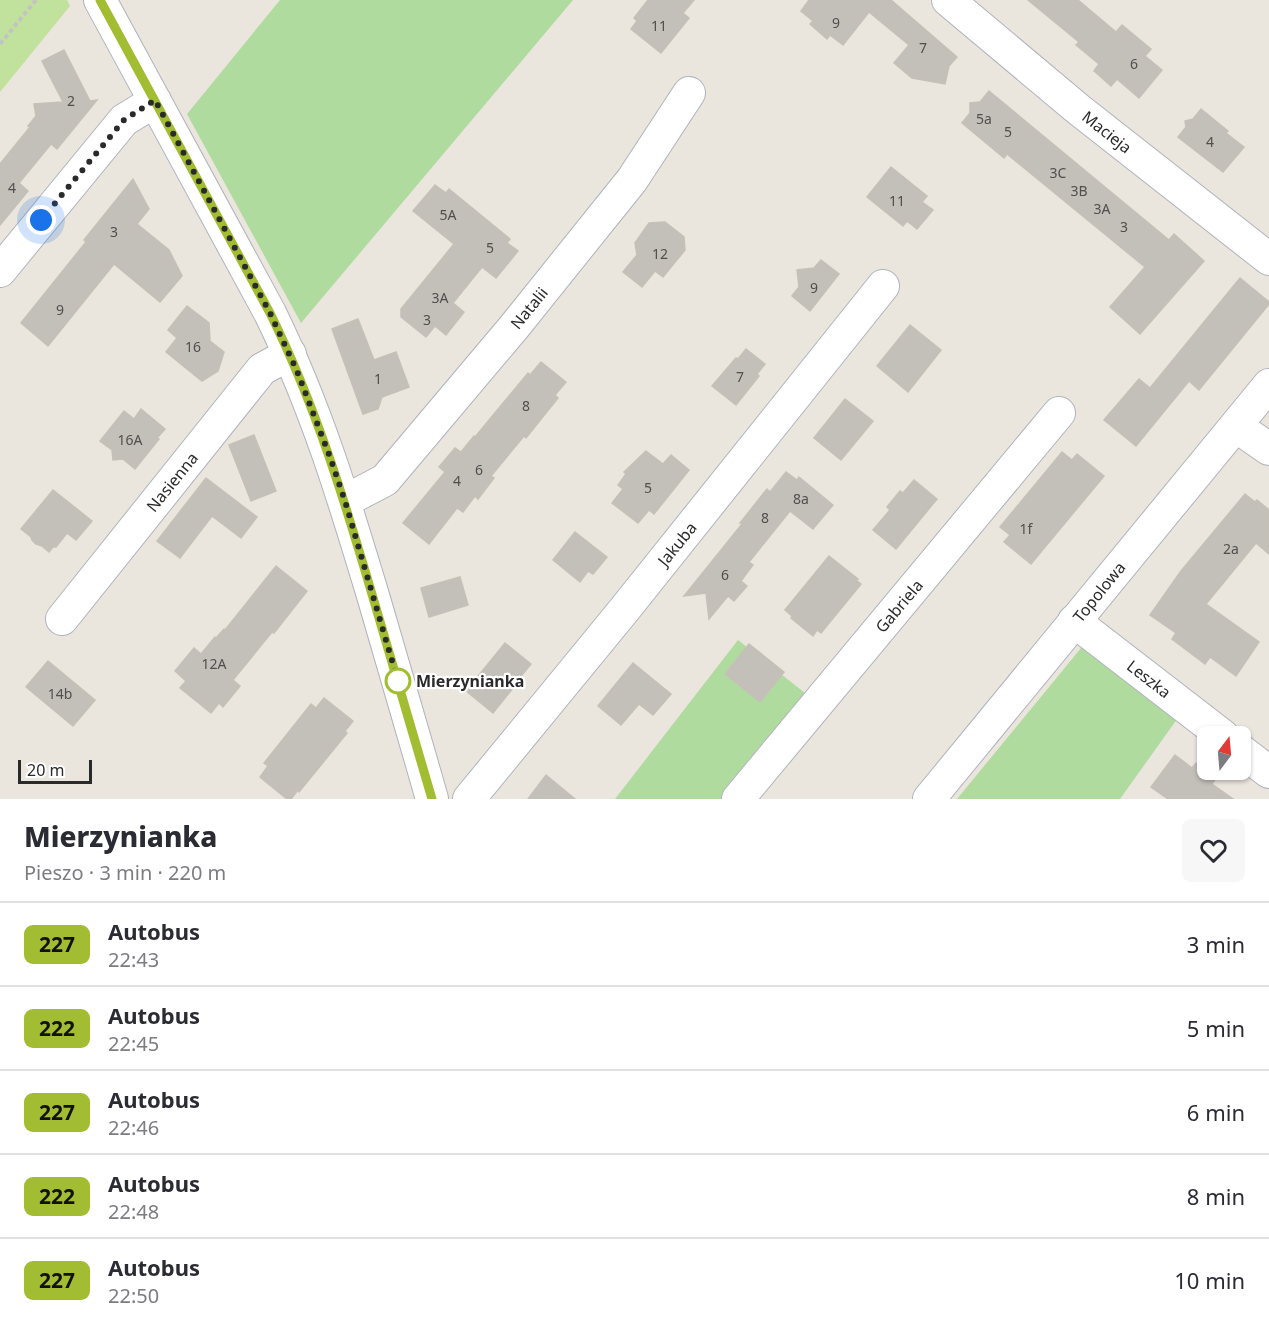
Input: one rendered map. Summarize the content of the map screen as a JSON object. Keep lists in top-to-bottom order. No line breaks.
{"streets":{"street":["Macieja","Natalii","Nasienna","Jakuba","Topolowa","Gabriela","Leszka"]},"crossings":[["Topolowa","Leszka"]],"places":["Mierzynianka"],"lines":["bus line 227"],"house_numbers":["9","11","7","6","2","5a","5","4","3C","4","3B","11","3A","5A","3","3","5","12","9","3A","9","3","16","7","1","8","16A","6","4","5","8a","8","1f","2a","6","12A","14b"],"scale_bar":"20 m","north":"top","page":{"scale":"20 m","heading":["Mierzynianka","Pieszo · 3 min · 220 m"],"list":[{"mark":"227","name":"Autobus","note":"22:43","value":"3 min"},{"mark":"222","name":"Autobus","note":"22:45","value":"5 min"},{"mark":"227","name":"Autobus","note":"22:46","value":"6 min"},{"mark":"222","name":"Autobus","note":"22:48","value":"8 min"},{"mark":"227","name":"Autobus","note":"22:50","value":"10 min"}]}}
